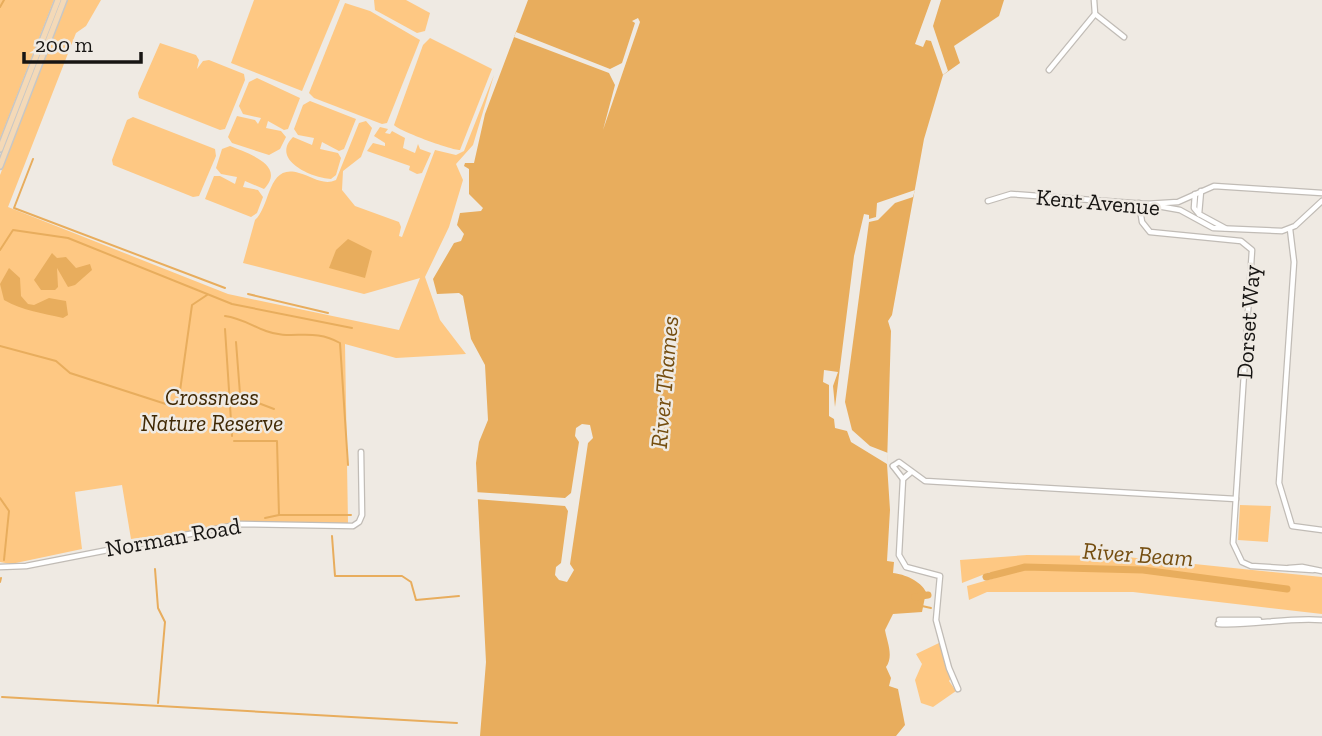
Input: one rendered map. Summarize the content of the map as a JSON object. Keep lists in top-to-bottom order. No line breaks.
{"streets":{"street":["Kent Avenue","Dorset Way","Norman Road"]},"crossings":[["Kent Avenue","Dorset Way"]],"water":["River Thames","River Beam"],"parks":["Crossness Nature Reserve"],"scale_bar":"200 m"}
